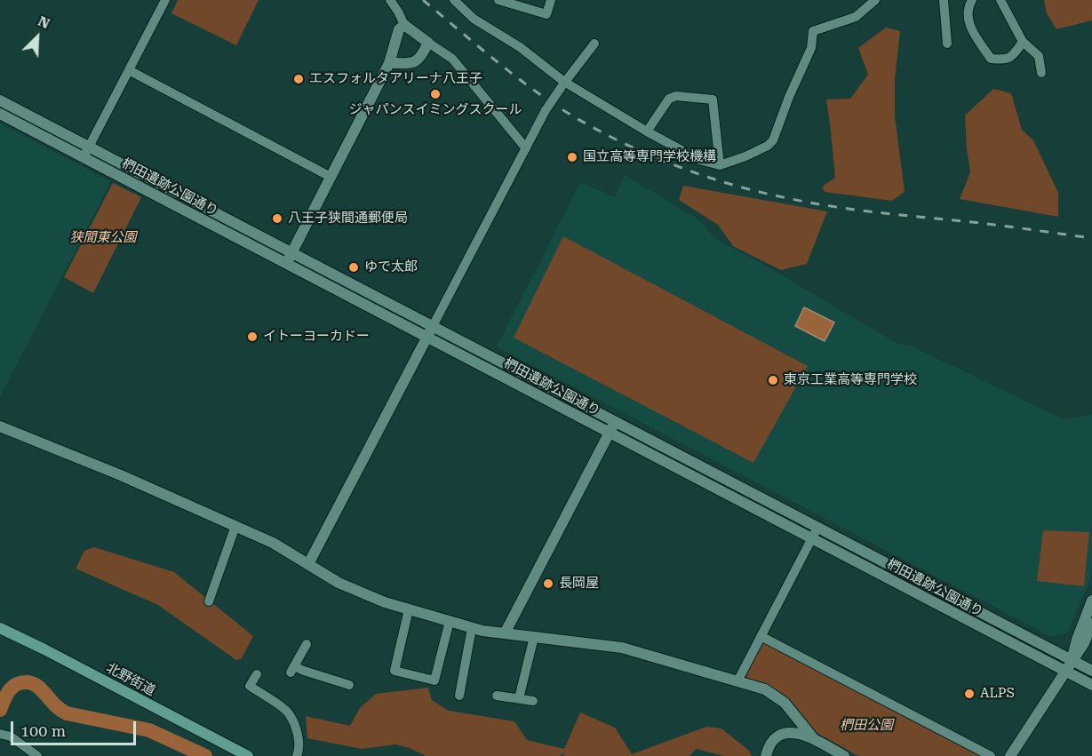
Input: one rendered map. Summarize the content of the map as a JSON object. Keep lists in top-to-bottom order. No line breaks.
{"streets":{"main road":["北野街道"],"street":["椚田遺跡公園通り"]},"parks":["狭間東公園","椚田公園"],"places":["エスフォルタアリーナ八王子","ジャパンスイミングスクール","国立高等専門学校機構","八王子狭間通郵便局","ゆで太郎","イトーヨーカドー","東京工業高等専門学校","長岡屋","ALPS"],"scale_bar":"100 m","north":"top right"}
